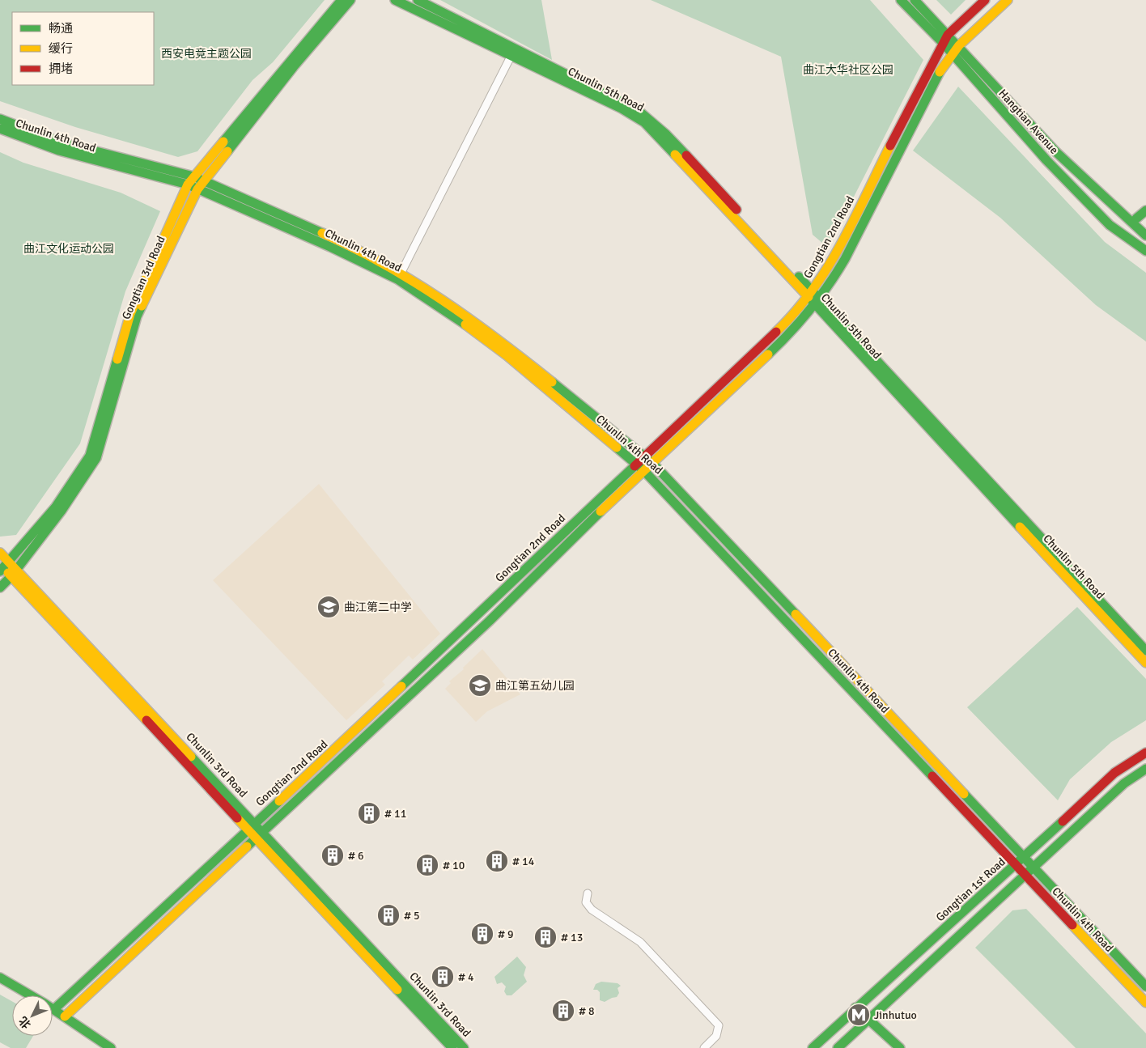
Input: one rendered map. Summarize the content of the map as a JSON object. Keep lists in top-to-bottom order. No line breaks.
{"streets":{"main road":["Chunlin 5th Road","Hangtian Avenue","Chunlin 4th Road","Gongtian 2nd Road","Gongtian 3rd Road","Chunlin 3rd Road","Gongtian 1st Road"]},"crossings":[["Chunlin 5th Road","Gongtian 2nd Road"],["Hangtian Avenue","Gongtian 2nd Road"],["Chunlin 4th Road","Gongtian 2nd Road"],["Chunlin 4th Road","Gongtian 3rd Road"],["Chunlin 4th Road","Gongtian 1st Road"],["Gongtian 2nd Road","Chunlin 3rd Road"],["Gongtian 3rd Road","Chunlin 3rd Road"]],"parks":["西安电竞主题公园","曲江大华社区公园","曲江文化运动公园"],"places":{"school or university":["曲江第二中学","曲江第五幼儿园"],"building":["# 11","# 6","# 14","# 10","# 5","# 9","# 13","# 4","# 8"],"metro station":["Jinhutuo"]},"legend":["畅通","缓行","拥堵"],"north":"bottom left"}
